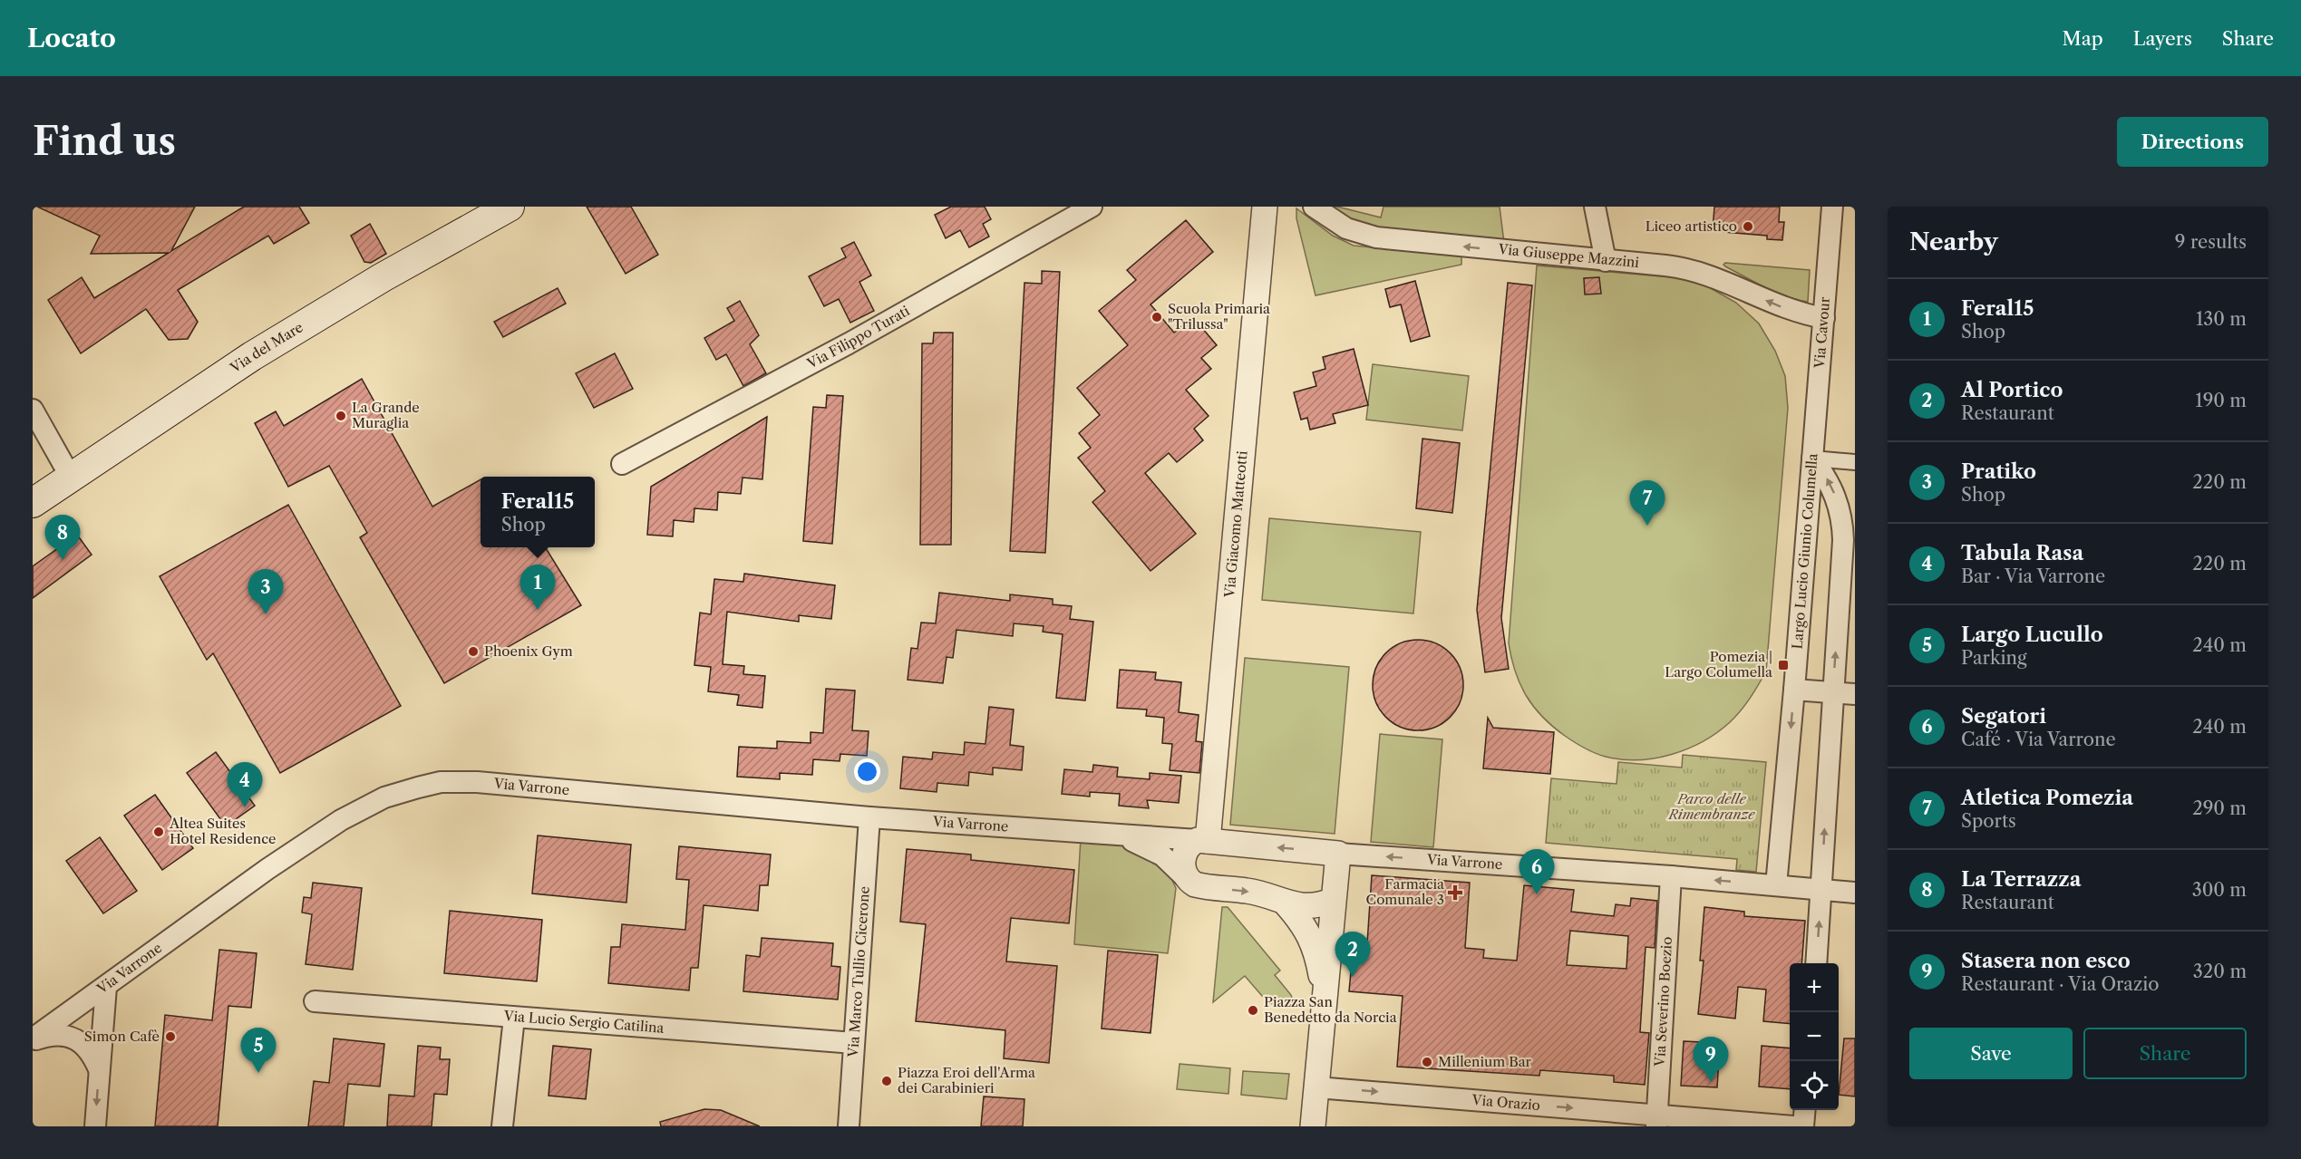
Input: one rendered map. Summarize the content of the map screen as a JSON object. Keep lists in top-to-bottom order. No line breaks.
{"streets":{"main road":["Via del Mare"],"street":["Via Giuseppe Mazzini","Via Cavour","Via Filippo Turati","Via Giacomo Matteotti","Largo Lucio Giunio Columella","Via Varrone","Via Marco Tullio Cicerone","Via Severino Boezio","Via Lucio Sergio Catilina","Via Orazio"]},"crossings":[["Via Giuseppe Mazzini","Via Cavour"],["Via Cavour","Largo Lucio Giunio Columella"],["Via Giacomo Matteotti","Via Varrone"],["Largo Lucio Giunio Columella","Via Varrone"],["Via Varrone","Via Marco Tullio Cicerone"],["Via Varrone","Via Severino Boezio"],["Via Marco Tullio Cicerone","Via Lucio Sergio Catilina"],["Via Severino Boezio","Via Orazio"]],"one_way":["Via Giuseppe Mazzini","Via Orazio"],"parks":["Parco delle Rimembranze"],"places":{"other":["Liceo artistico","Scuola Primaria \"Trilussa\"","La Grande Muraglia","Phoenix Gym","Altea Suites Hotel Residence","Piazza San Benedetto da Norcia","Simon Cafè","Millenium Bar","Piazza Eroi dell'Arma dei Carabinieri"],"transit":["Pomezia | Largo Columella"],"health":["Farmacia Comunale 3"]},"page":{"header":"Locato","nav":["Map","Layers","Share"],"buttons":["Directions",["Save","Share"]],"title":"Find us","heading":["Nearby","9 results"],"list":[{"mark":"1","name":"Feral15","note":"Shop","value":"130 m"},{"mark":"2","name":"Al Portico","note":"Restaurant","value":"190 m"},{"mark":"3","name":"Pratiko","note":"Shop","value":"220 m"},{"mark":"4","name":"Tabula Rasa","note":"Bar · Via Varrone","value":"220 m"},{"mark":"5","name":"Largo Lucullo","note":"Parking","value":"240 m"},{"mark":"6","name":"Segatori","note":"Café · Via Varrone","value":"240 m"},{"mark":"7","name":"Atletica Pomezia","note":"Sports","value":"290 m"},{"mark":"8","name":"La Terrazza","note":"Restaurant","value":"300 m"},{"mark":"9","name":"Stasera non esco","note":"Restaurant · Via Orazio","value":"320 m"}],"popup":["Feral15","Shop"],"pins":["7","8","1","3","4","6","2","5","9"],"map_buttons":["+","−"]}}
